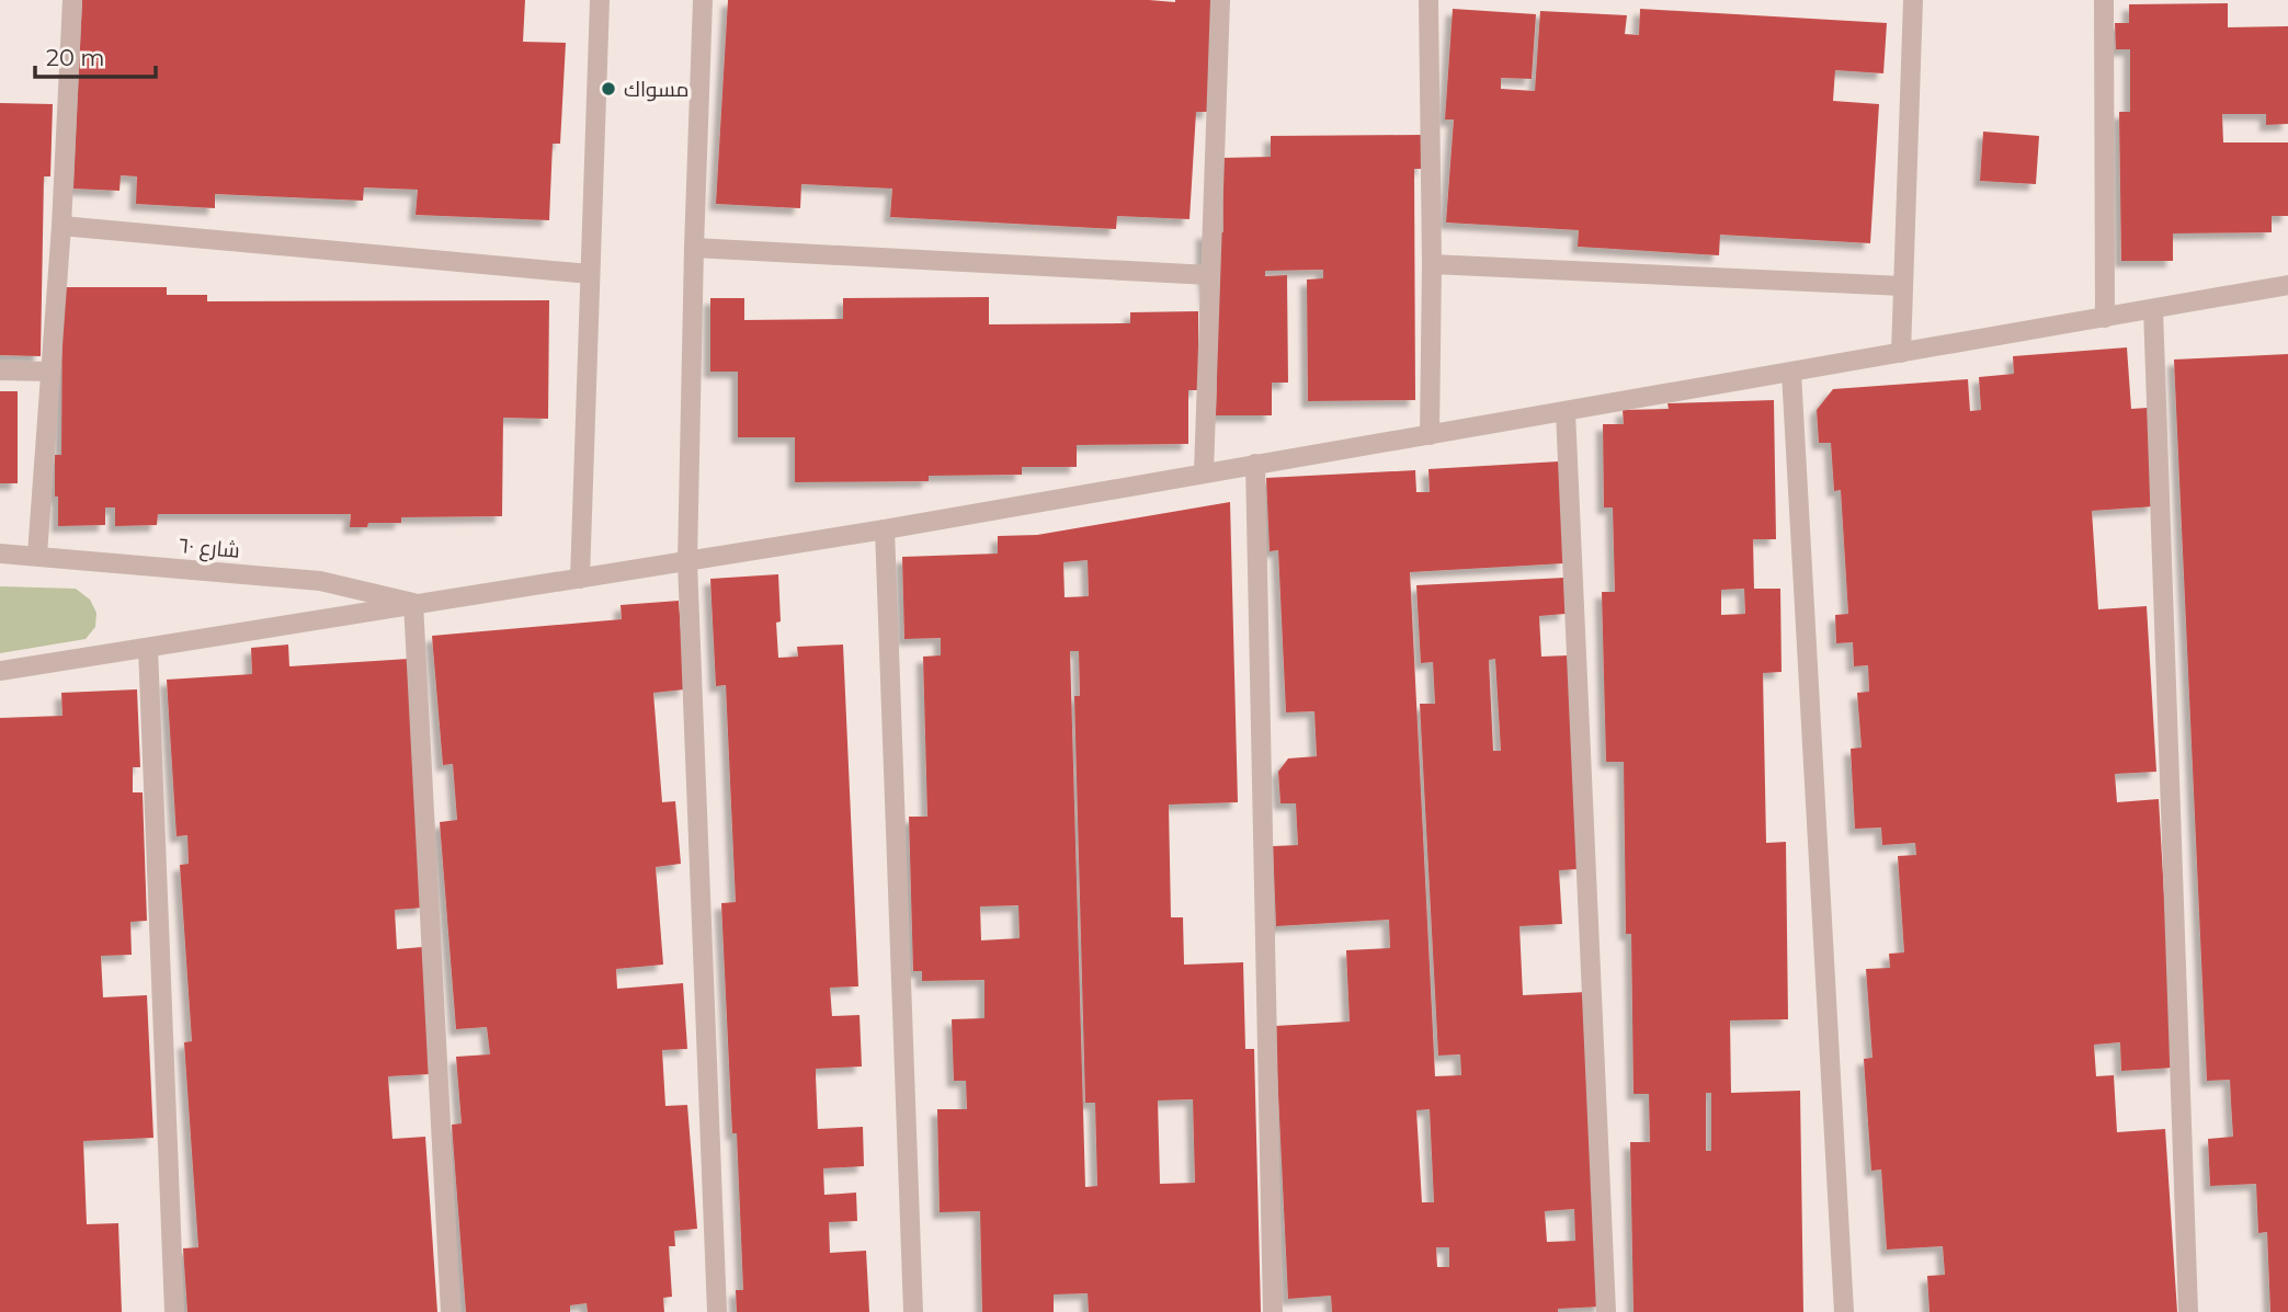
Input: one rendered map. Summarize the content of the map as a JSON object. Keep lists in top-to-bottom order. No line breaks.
{"streets":{"street":["شارع ٦٠"]},"places":["مسواك"],"scale_bar":"20 m"}
